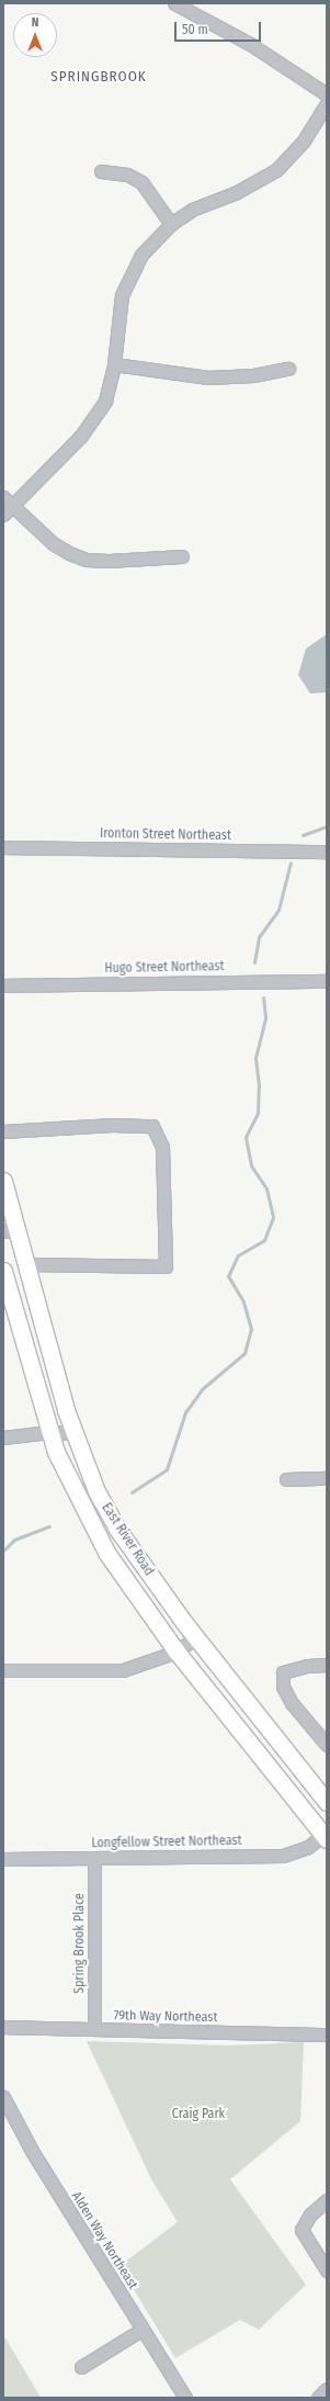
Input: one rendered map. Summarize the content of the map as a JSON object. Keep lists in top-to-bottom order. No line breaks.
{"streets":{"main road":["East River Road"],"street":["Ironton Street Northeast","Hugo Street Northeast","Longfellow Street Northeast","Spring Brook Place","79th Way Northeast","Alden Way Northeast"]},"crossings":[["East River Road","Longfellow Street Northeast"],["Longfellow Street Northeast","Spring Brook Place"],["Spring Brook Place","79th Way Northeast"]],"districts":["SPRINGBROOK"],"parks":["Craig Park"],"scale_bar":"50 m","north":"top"}
